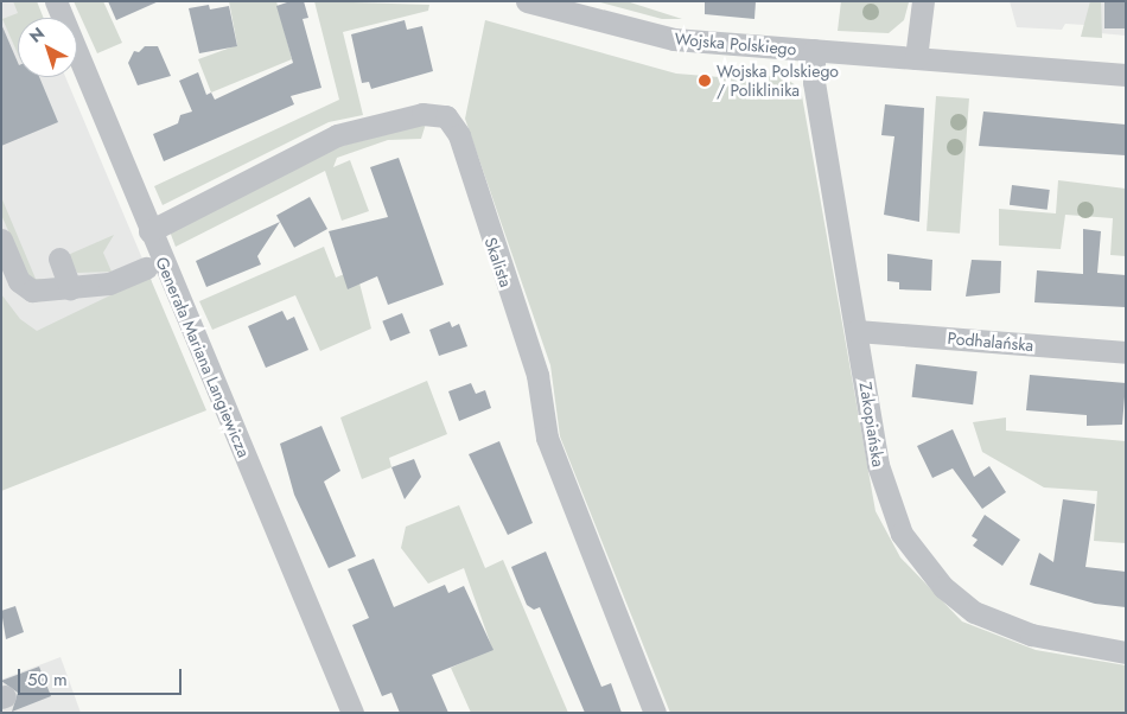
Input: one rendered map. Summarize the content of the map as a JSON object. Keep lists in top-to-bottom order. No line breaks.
{"streets":{"street":["Wojska Polskiego","Skalista","Podhalańska","Generała Mariana Langiewicza","Zakopiańska"]},"crossings":[["Wojska Polskiego","Zakopiańska"],["Skalista","Generała Mariana Langiewicza"],["Podhalańska","Zakopiańska"]],"places":["Wojska Polskiego / Poliklinika"],"scale_bar":"50 m","north":"top left"}
